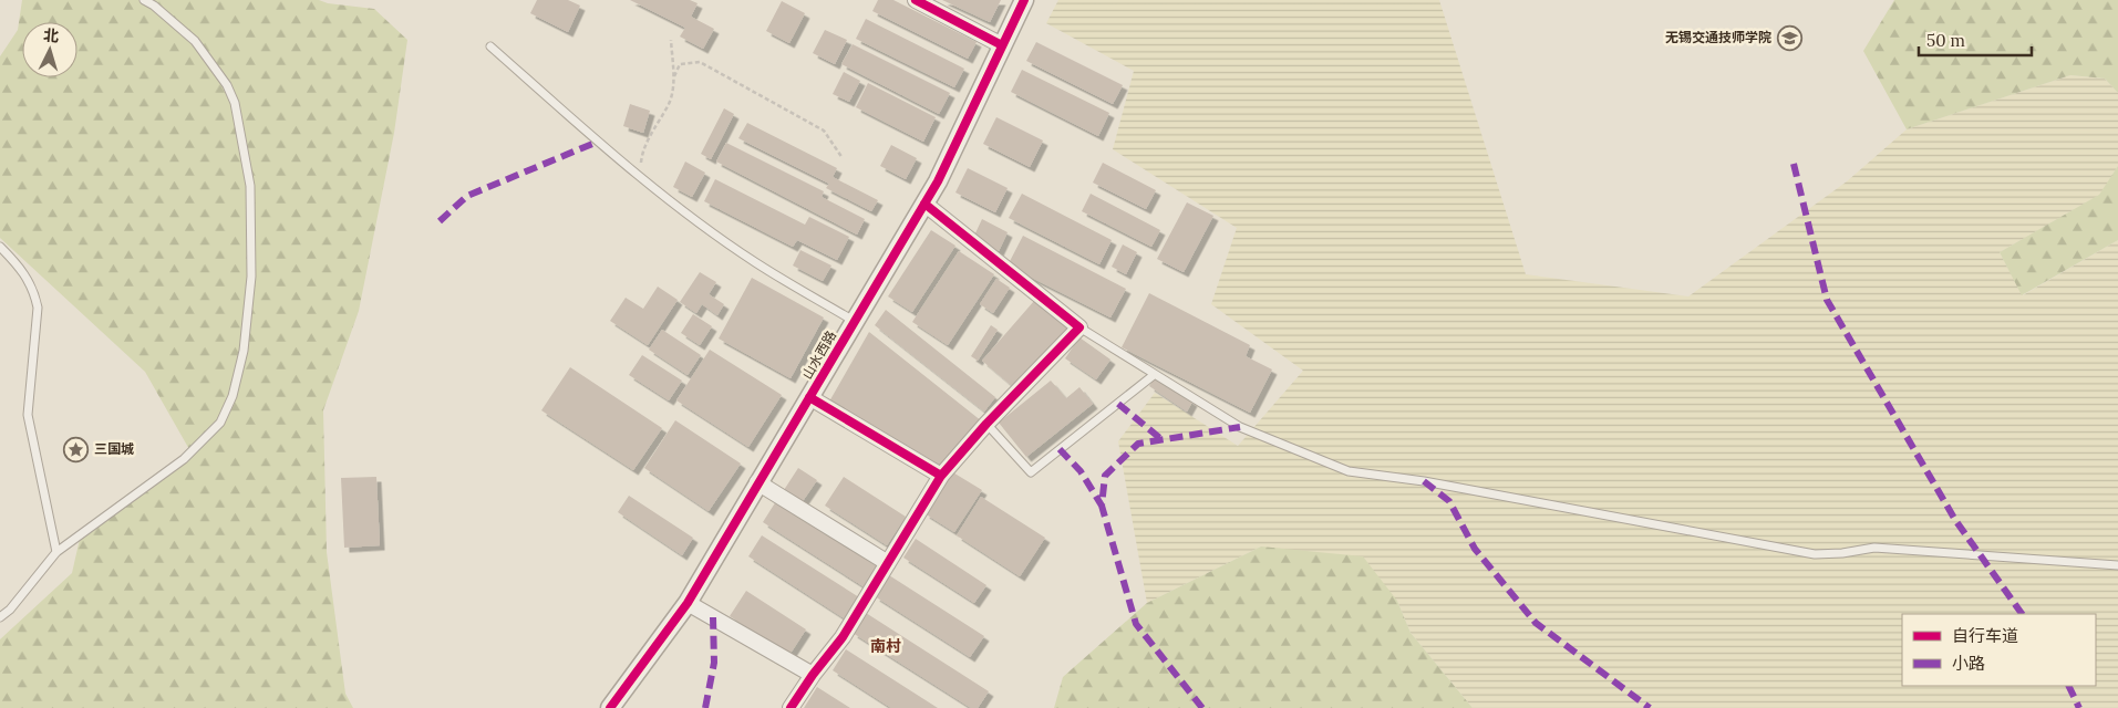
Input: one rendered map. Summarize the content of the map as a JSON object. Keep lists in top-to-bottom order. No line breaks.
{"streets":{"street":["山水西路"]},"districts":["南村"],"places":{"school or university":["无锡交通技师学院"],"place":["三国城"]},"legend":["自行车道","小路"],"scale_bar":"50 m","north":"top"}
